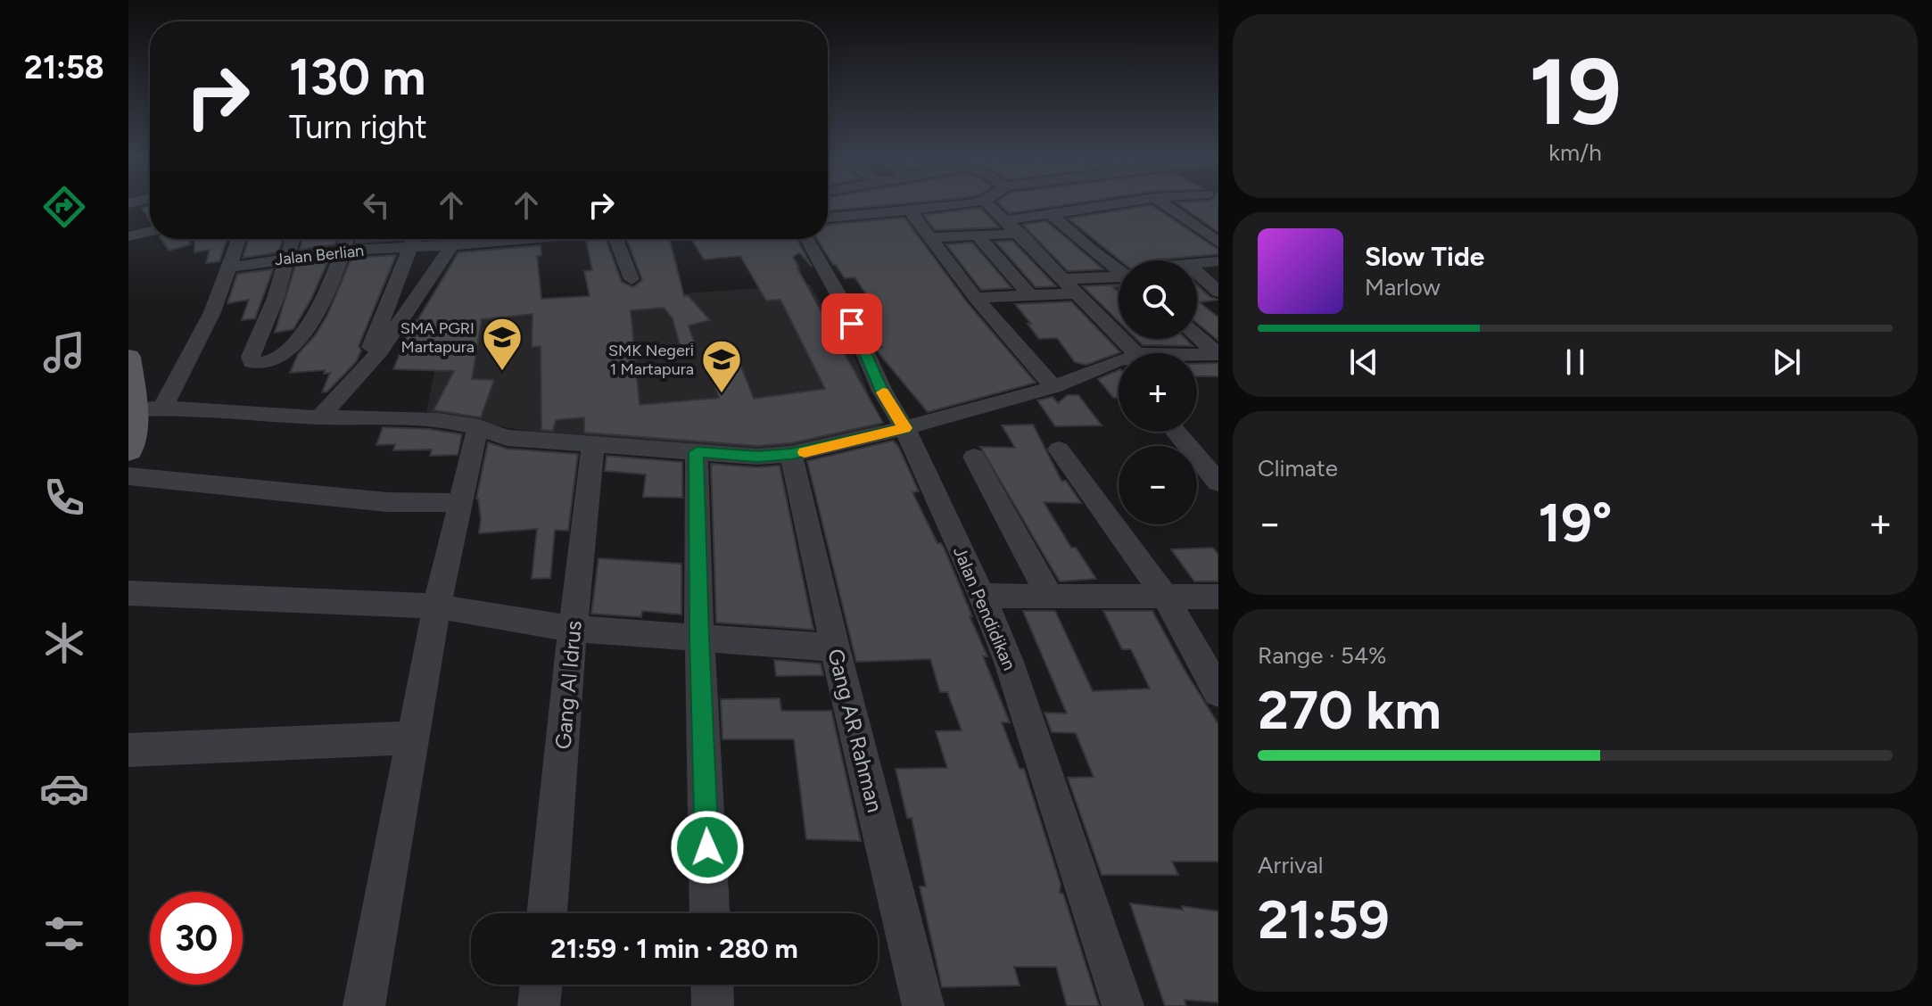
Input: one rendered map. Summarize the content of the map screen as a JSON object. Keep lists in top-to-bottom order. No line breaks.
{"streets":{"street":["Jalan Berlian","Jalan Pendidikan","Gang Al Idrus","Gang AR Rahman"]},"places":{"school or university":["SMA PGRI Martapura","SMK Negeri 1 Martapura"]},"page":{"tabs":"21:58","tile":[["19","km/h"],"Climate",["Range · 54%","270 km"],["Arrival","21:59"]],"turn":["130 m","Turn right"],"song":["Slow Tide","Marlow"],"map_buttons":["+","−"],"heat":["−","19°","+"],"limit":"30","trip":"21:59 · 1 min · 280 m"}}
